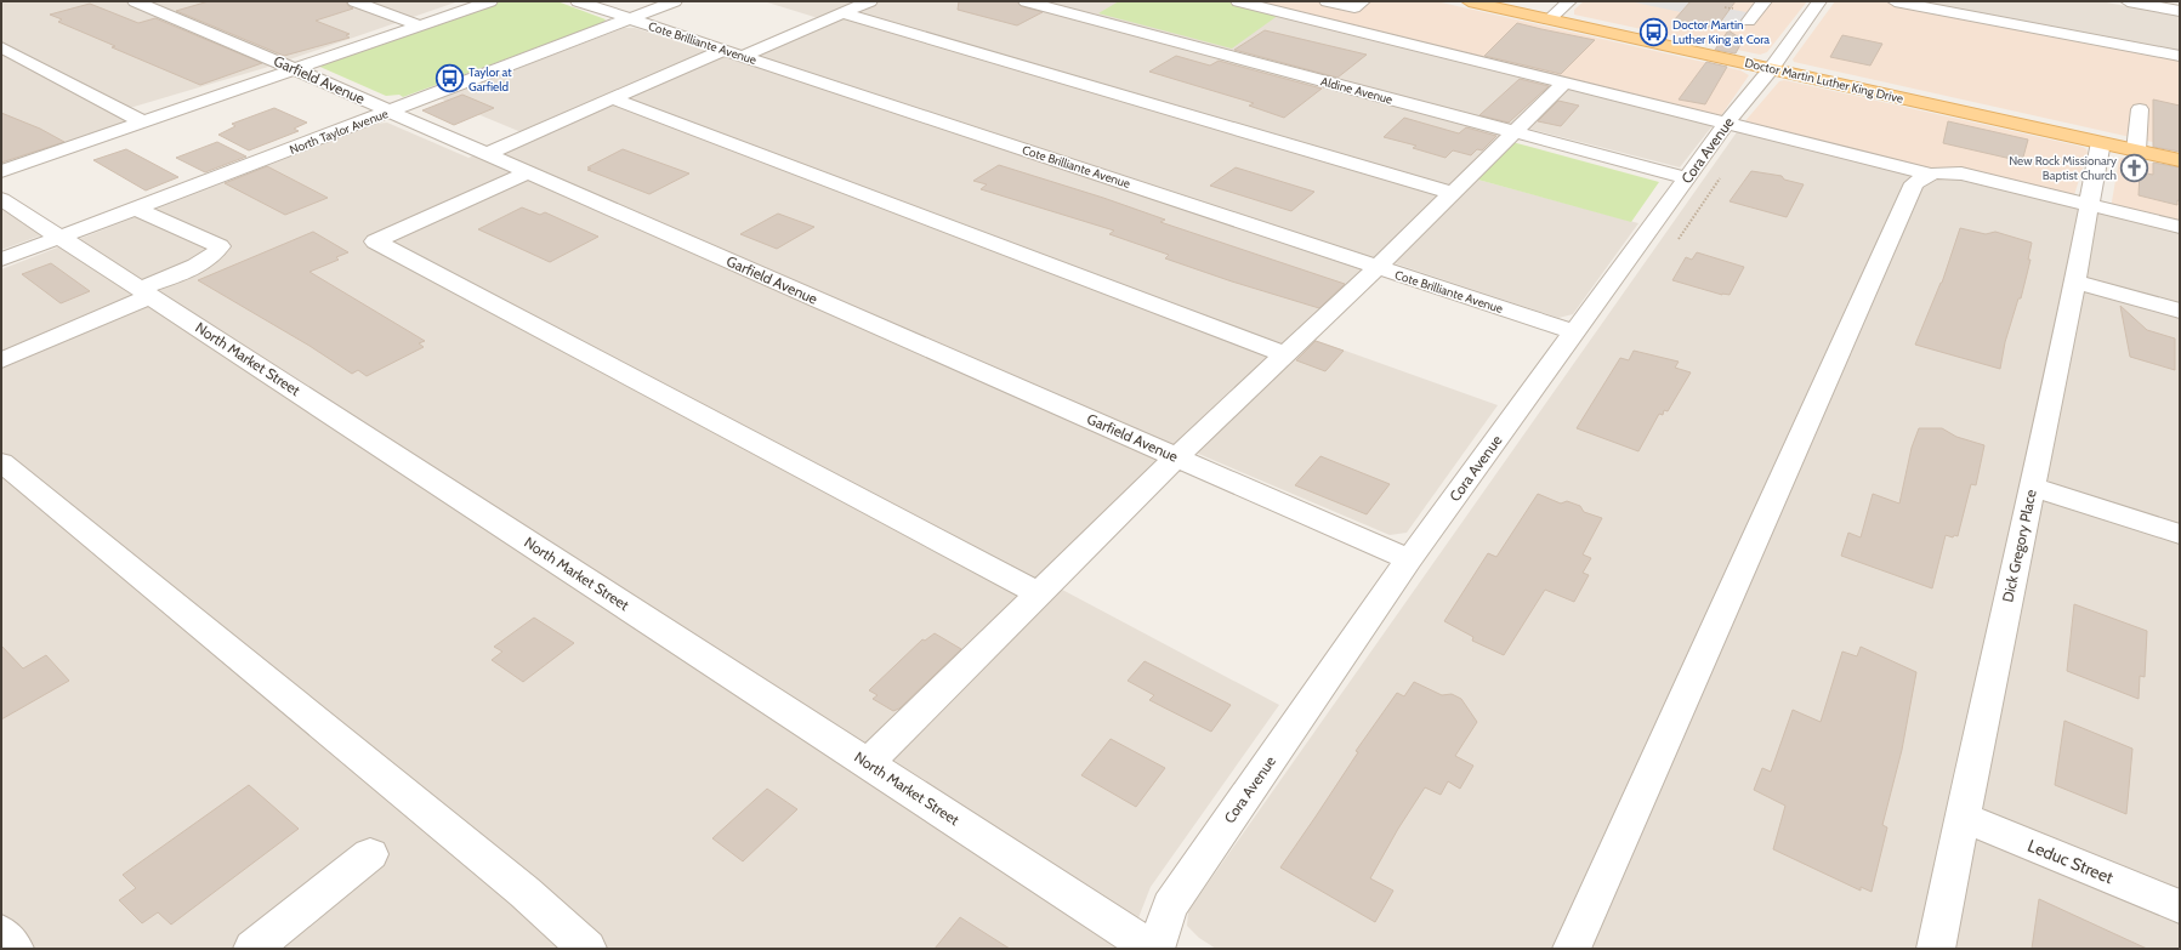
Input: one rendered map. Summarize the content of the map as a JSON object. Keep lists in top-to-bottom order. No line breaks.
{"streets":{"main road":["Doctor Martin Luther King Drive"],"street":["Cote Brilliante Avenue","Garfield Avenue","Aldine Avenue","North Taylor Avenue","Cora Avenue","North Market Street","Dick Gregory Place","Leduc Street"]},"crossings":[["Cote Brilliante Avenue","North Taylor Avenue"],["Cote Brilliante Avenue","Cora Avenue"],["Garfield Avenue","North Taylor Avenue"],["Garfield Avenue","Cora Avenue"],["Doctor Martin Luther King Drive","Cora Avenue"],["Doctor Martin Luther King Drive","Dick Gregory Place"],["Aldine Avenue","Cora Avenue"],["North Taylor Avenue","North Market Street"],["Cora Avenue","North Market Street"],["Dick Gregory Place","Leduc Street"]],"places":{"bus stop":["Doctor Martin Luther King at Cora","Taylor at Garfield"],"church":["New Rock Missionary Baptist Church"]}}
